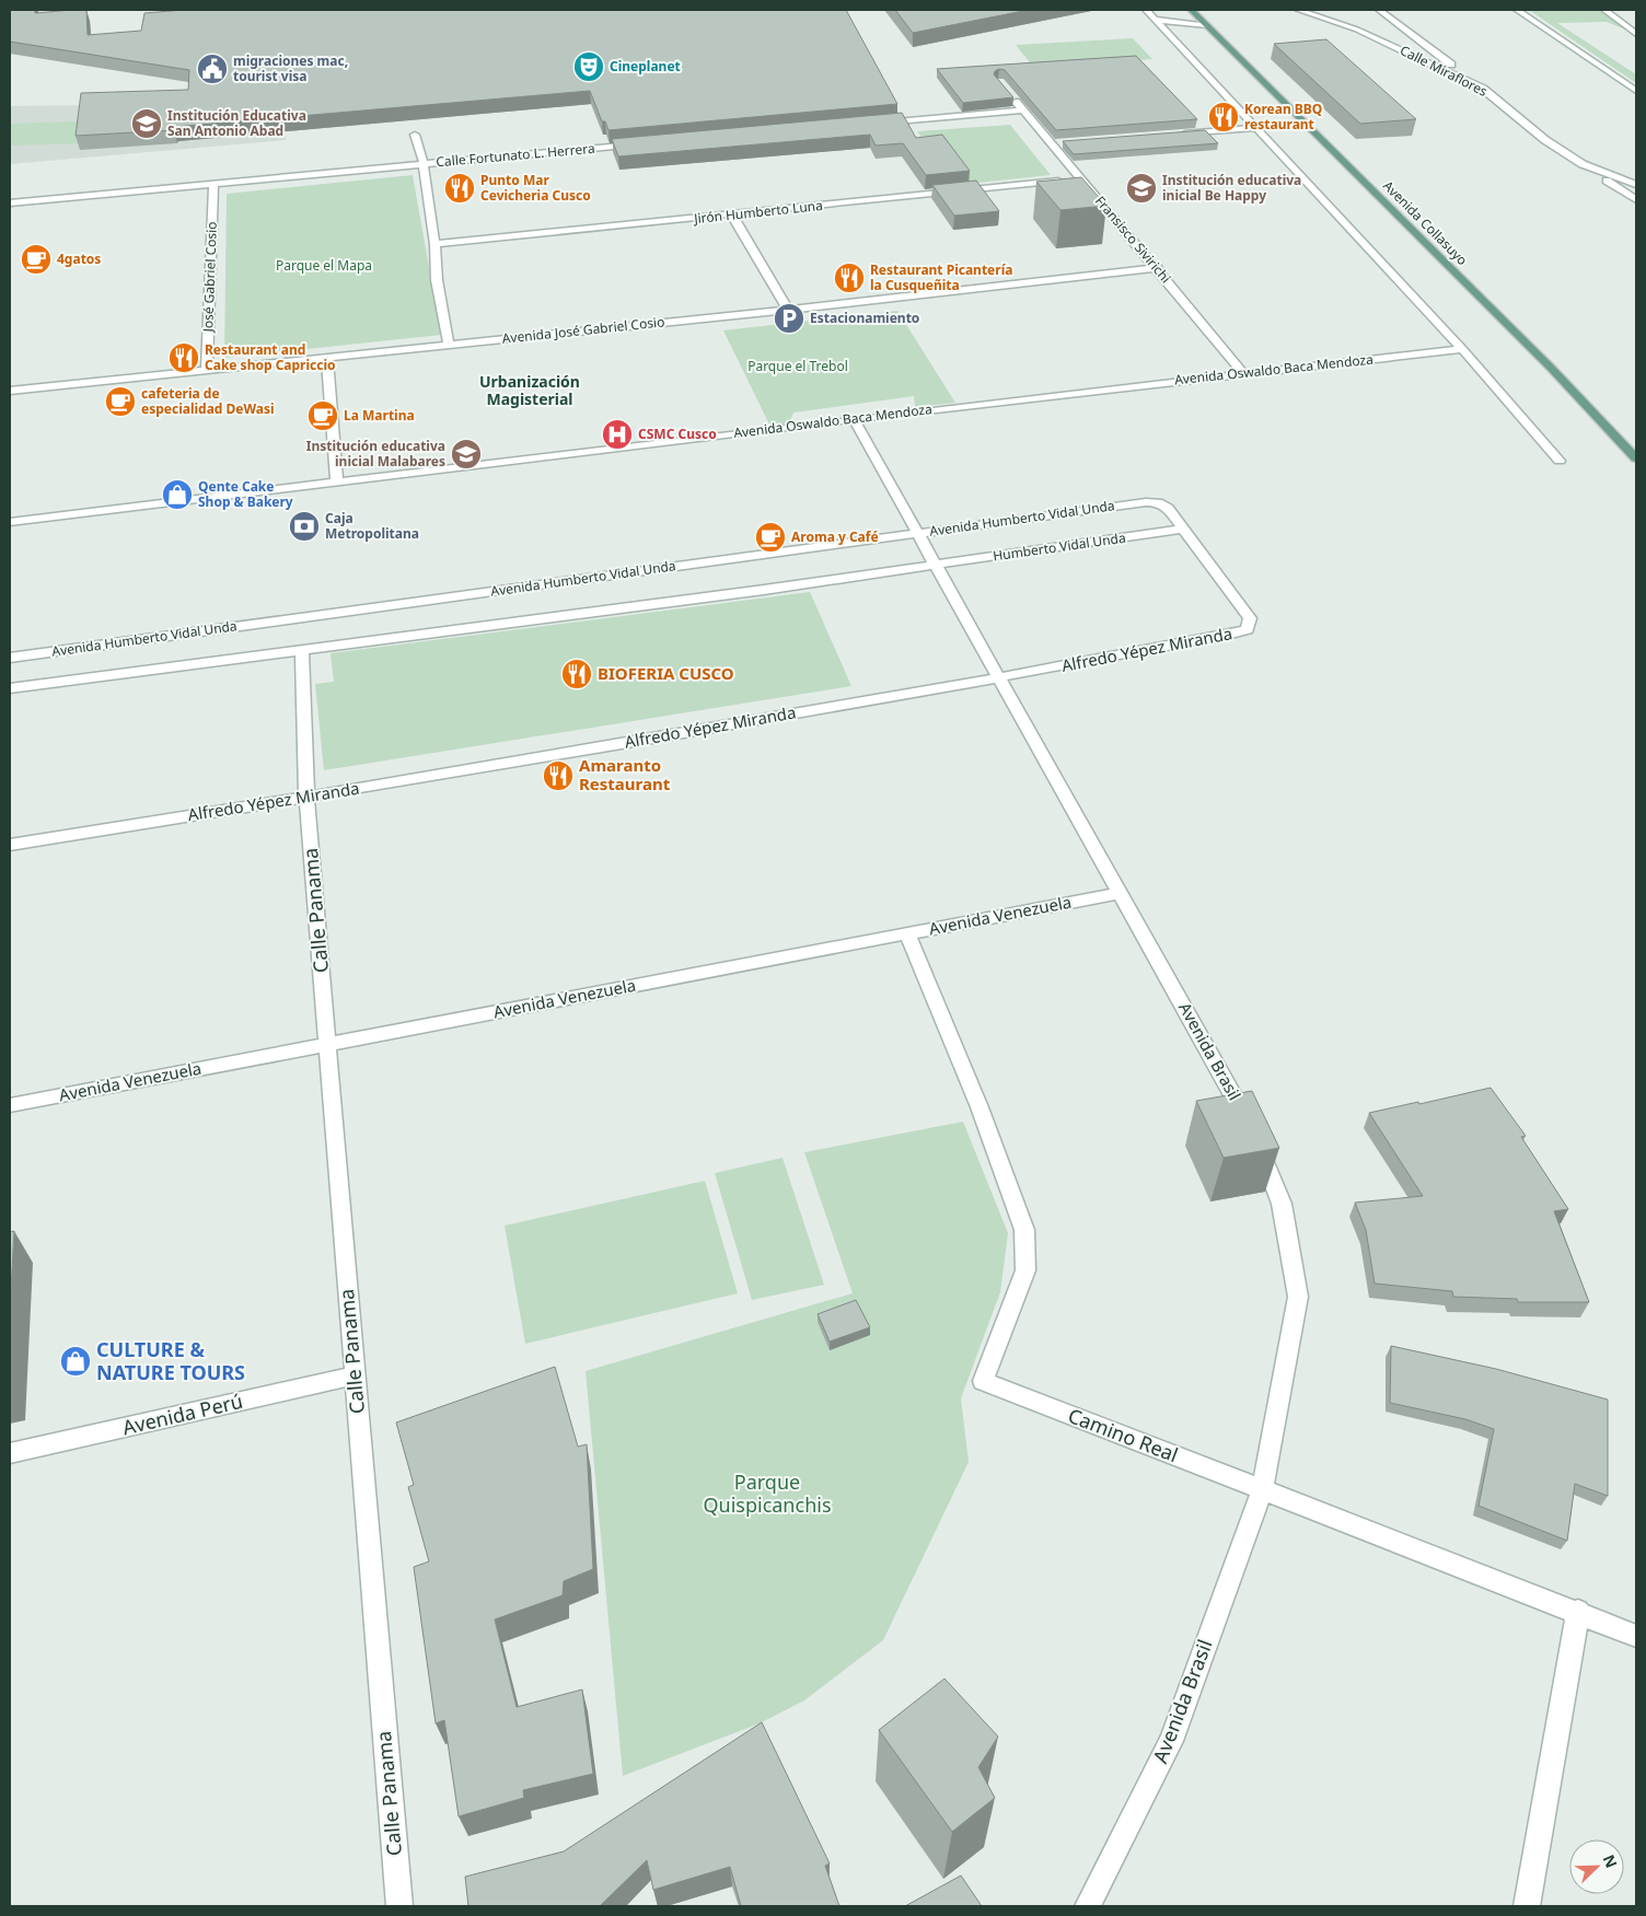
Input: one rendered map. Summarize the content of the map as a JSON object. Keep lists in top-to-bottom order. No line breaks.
{"streets":{"main road":["Avenida Collasuyo"],"street":["Calle Miraflores","Calle Fortunato L. Herrera","Jirón Humberto Luna","Fransisco Sivirichi","José Gabriel Cosio","Avenida José Gabriel Cosio","Avenida Oswaldo Baca Mendoza","Avenida Humberto Vidal Unda","Humberto Vidal Unda","Alfredo Yépez Miranda","Calle Panama","Avenida Venezuela","Avenida Brasil","Avenida Perú","Camino Real"]},"crossings":[["Calle Fortunato L. Herrera","José Gabriel Cosio"],["Jirón Humberto Luna","Fransisco Sivirichi"],["Fransisco Sivirichi","Avenida José Gabriel Cosio"],["Fransisco Sivirichi","Avenida Oswaldo Baca Mendoza"],["José Gabriel Cosio","Avenida José Gabriel Cosio"],["Avenida Oswaldo Baca Mendoza","Avenida Brasil"],["Avenida Humberto Vidal Unda","Humberto Vidal Unda"],["Avenida Humberto Vidal Unda","Alfredo Yépez Miranda"],["Avenida Humberto Vidal Unda","Calle Panama"],["Avenida Humberto Vidal Unda","Avenida Brasil"],["Humberto Vidal Unda","Alfredo Yépez Miranda"],["Humberto Vidal Unda","Avenida Brasil"],["Alfredo Yépez Miranda","Calle Panama"],["Alfredo Yépez Miranda","Avenida Brasil"],["Calle Panama","Avenida Venezuela"],["Calle Panama","Avenida Perú"],["Avenida Venezuela","Avenida Brasil"],["Avenida Venezuela","Camino Real"],["Avenida Brasil","Camino Real"]],"districts":["Urbanización Magisterial"],"parks":["Parque el Mapa","Parque el Trebol","Parque Quispicanchis"],"places":{"theatre":["Cineplanet"],"public building":["migraciones mac, tourist visa"],"restaurant":["Korean BBQ restaurant","Punto Mar Cevicheria Cusco","Restaurant Picantería la Cusqueñita","Restaurant and Cake shop Capriccio","BIOFERIA CUSCO","Amaranto Restaurant"],"school or university":["Institución Educativa San Antonio Abad","Institución educativa inicial Be Happy","Institución educativa inicial Malabares"],"cafe":["4gatos","cafeteria de especialidad DeWasi","La Martina","Aroma y Café"],"parking":["Estacionamiento"],"hospital":["CSMC Cusco"],"shop":["Qente Cake Shop & Bakery","CULTURE & NATURE TOURS"],"bank":["Caja Metropolitana"]},"north":"top right"}
